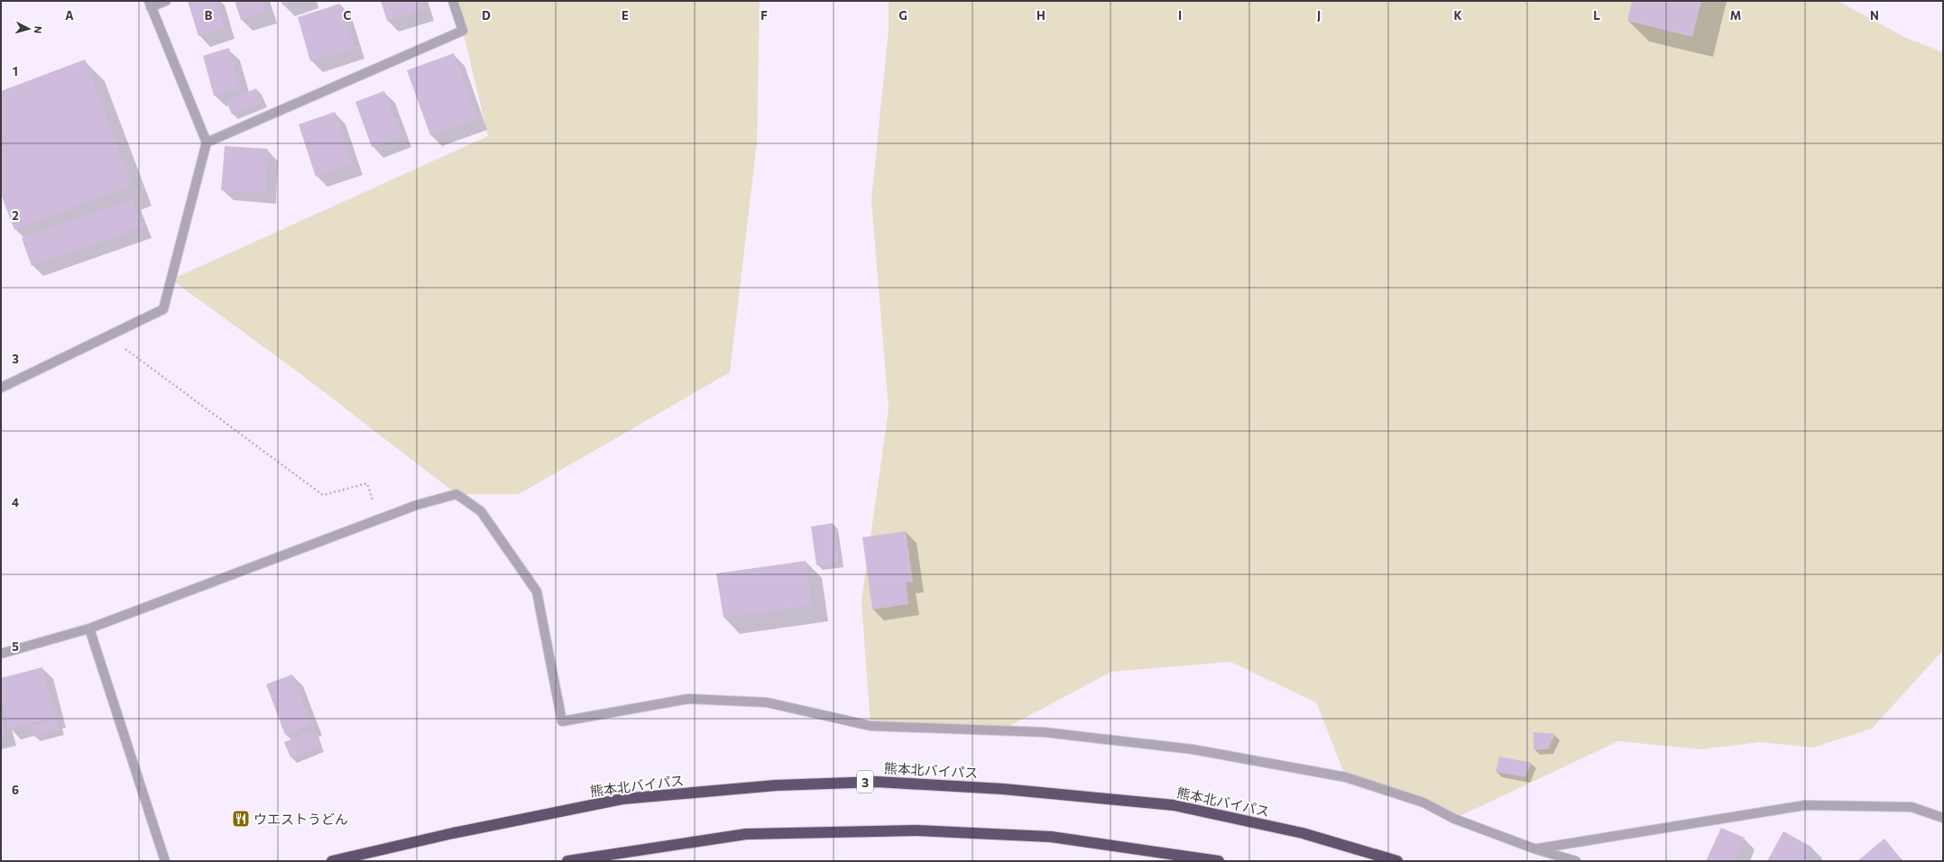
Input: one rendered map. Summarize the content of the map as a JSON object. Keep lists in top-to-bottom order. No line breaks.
{"streets":{"highway":["熊本北バイパス","3"]},"places":{"restaurant":["ウエストうどん"]},"north":"right","grid":{"columns":["A","B","C","D","E","F","G","H","I","J","K","L","M","N"],"rows":["1","2","3","4","5","6"]}}
